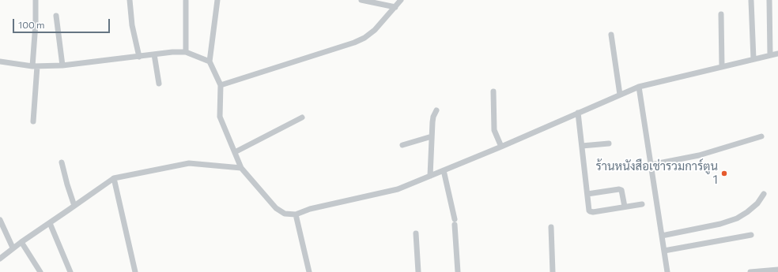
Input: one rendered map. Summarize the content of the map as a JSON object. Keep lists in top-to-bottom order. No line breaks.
{"places":["ร้านหนังสือเช่ารวมการ์ตูน 1"],"scale_bar":"100 m"}
